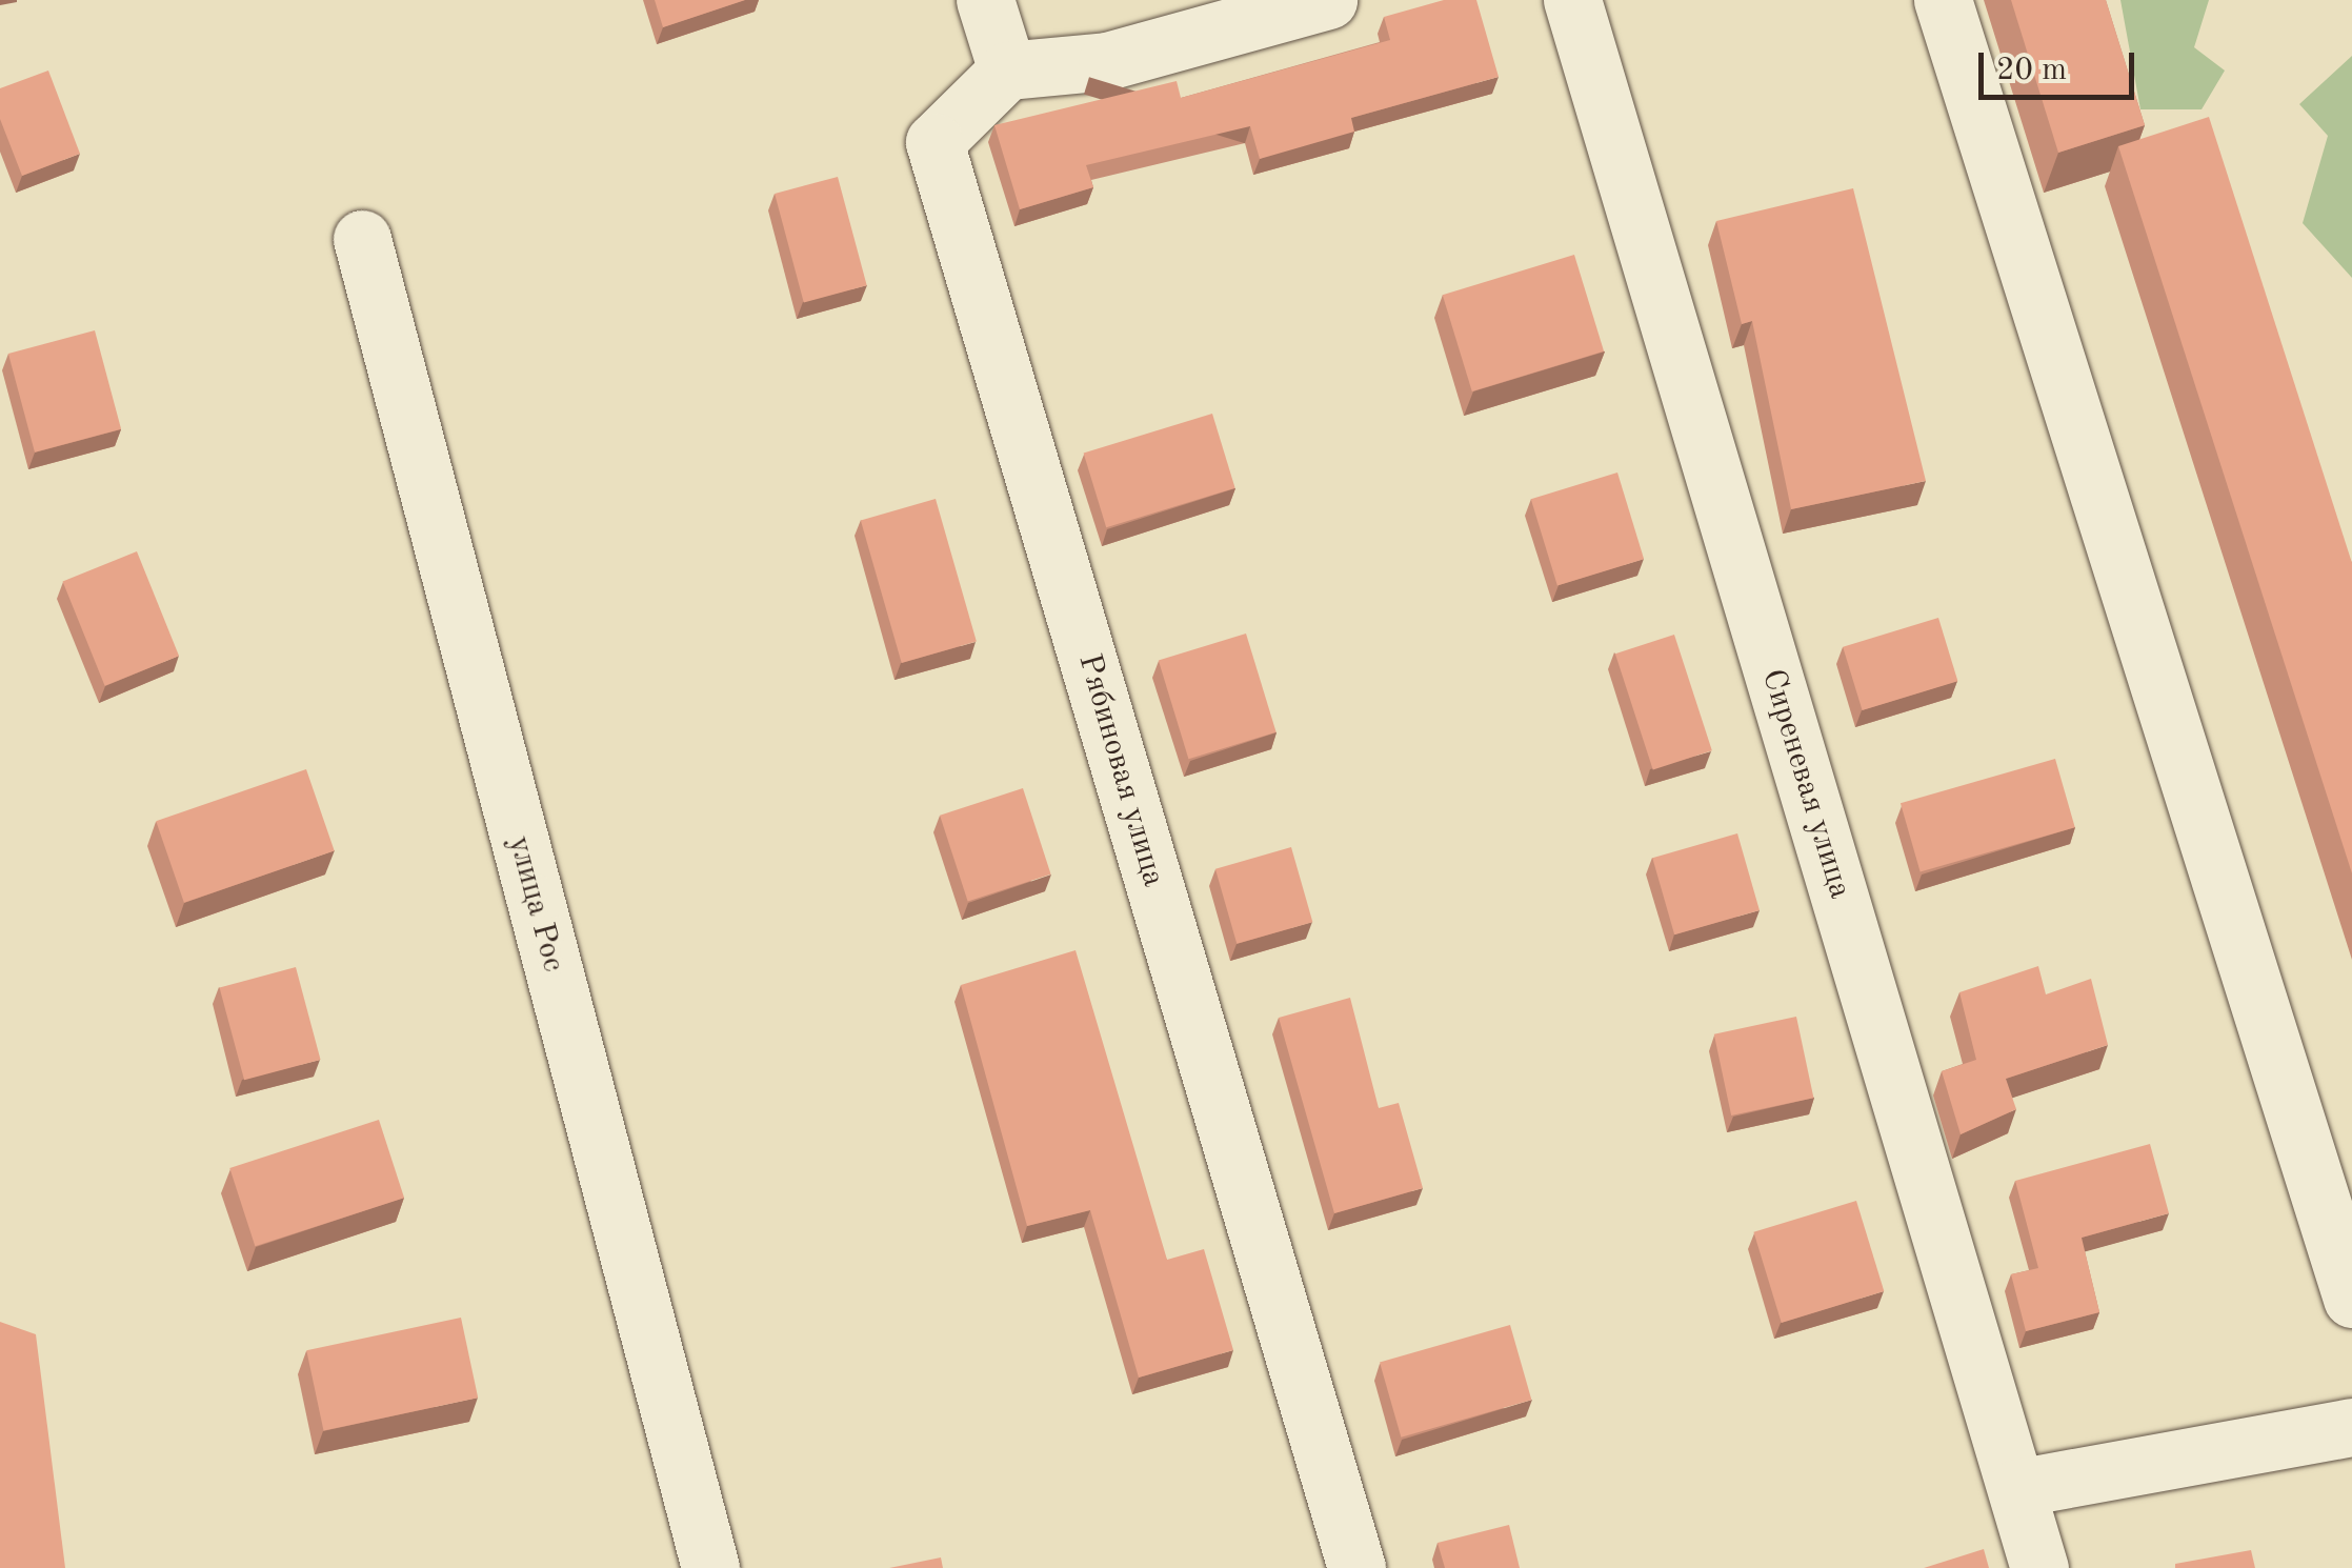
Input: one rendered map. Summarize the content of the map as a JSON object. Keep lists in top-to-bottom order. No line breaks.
{"streets":{"street":["Рябиновая улица","Сиреневая улица","улица Рос"]},"scale_bar":"20 m"}
